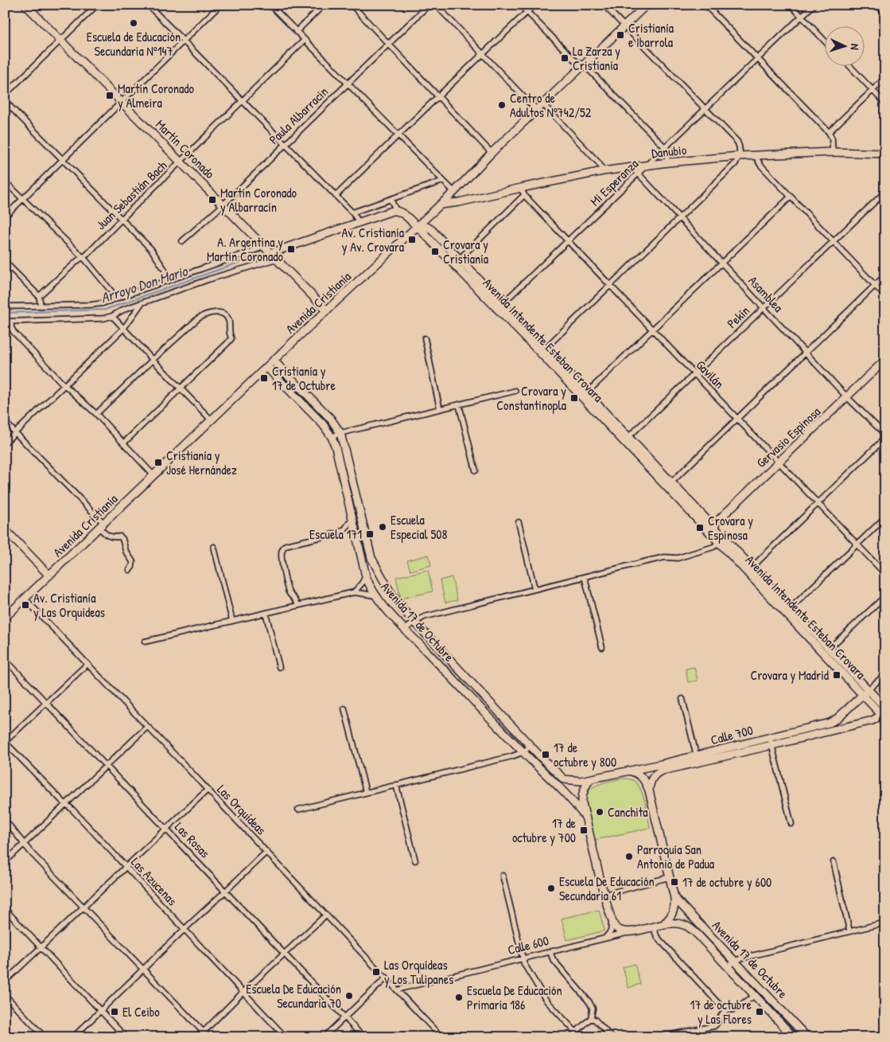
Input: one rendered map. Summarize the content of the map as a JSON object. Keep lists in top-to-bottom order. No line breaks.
{"streets":{"main road":["Martín Coronado","Danubio","Avenida Cristianía","Avenida Intendente Esteban Crovara","Gervasio Espinosa","Avenida 17 de Octubre","Calle 700","Calle 600"],"street":["Paula Albarracin","Mi Esperanza","Juan Sebastián Bach","Asamblea","Pekín","Gavilán","Las Orquídeas","Las Rosas","Las Azucenas"]},"crossings":[["Paula Albarracin","Martín Coronado"],["Martín Coronado","Juan Sebastián Bach"],["Martín Coronado","Avenida Cristianía"],["Danubio","Mi Esperanza"],["Danubio","Asamblea"],["Danubio","Avenida Cristianía"],["Danubio","Gavilán"],["Mi Esperanza","Asamblea"],["Mi Esperanza","Avenida Intendente Esteban Crovara"],["Mi Esperanza","Gavilán"],["Asamblea","Pekín"],["Asamblea","Gervasio Espinosa"],["Avenida Cristianía","Avenida Intendente Esteban Crovara"],["Avenida Cristianía","Avenida 17 de Octubre"],["Avenida Cristianía","Las Orquídeas"],["Pekín","Avenida Intendente Esteban Crovara"],["Pekín","Gavilán"],["Avenida Intendente Esteban Crovara","Gervasio Espinosa"],["Avenida Intendente Esteban Crovara","Calle 700"],["Gavilán","Gervasio Espinosa"],["Avenida 17 de Octubre","Calle 700"],["Avenida 17 de Octubre","Calle 600"],["Las Orquídeas","Calle 600"]],"water":["Arroyo Don Mario"],"places":{"other":["Escuela de Educación Secundaria Nº147","Centro de Adultos Nº742/52","Escuela Especial 508","Canchita","Parroquía San Antonio de Padua","Escuela De Educación Secundaria 61","Escuela De Educación Secundaria 70","Escuela De Educación Primaria 186"],"transit":["Cristianía e Ibarrola","La Zarza y Cristianía","Martín Coronado y Almeira","Martín Coronado y Albarracín","Av. Cristianía y Av. Crovara","A. Argentina y Martín Coronado","Crovara y Cristianía","Cristianía y 17 de Octubre","Crovara y Constantinopla","Cristianía y José Hernández","Crovara y Espinosa","Escuela 171","Av. Cristianía y Las Orquideas","Crovara y Madrid","17 de octubre y 800","17 de octubre y 700","17 de octubre y 600","Las Orquídeas y Los Tulipanes","El Ceibo","17 de octubre y Las Flores"]},"north":"right"}
